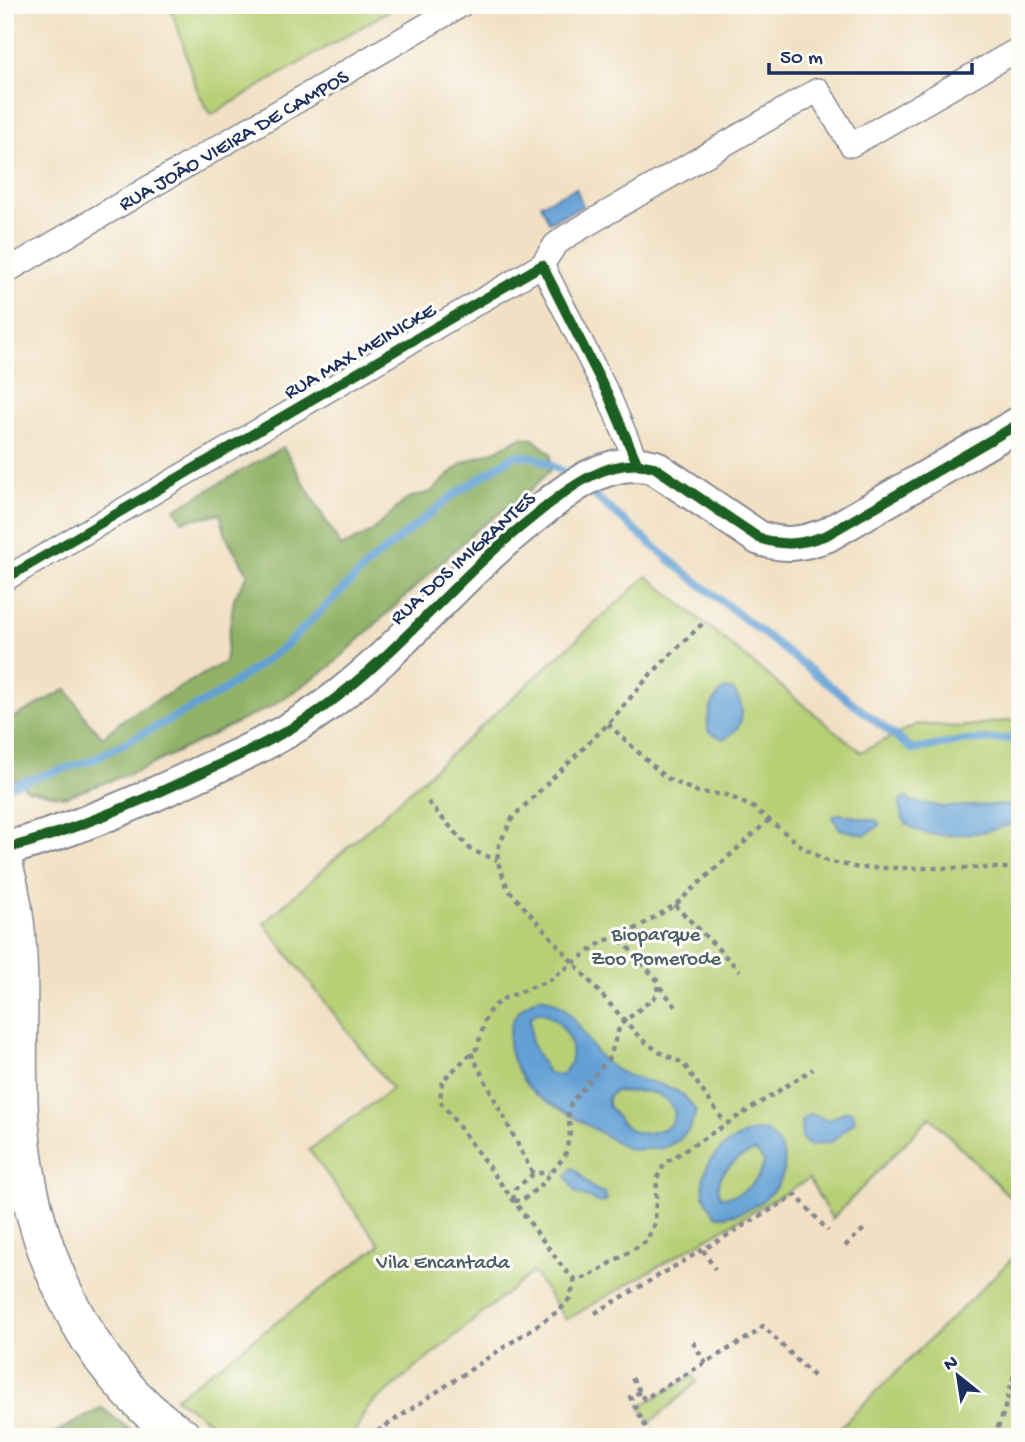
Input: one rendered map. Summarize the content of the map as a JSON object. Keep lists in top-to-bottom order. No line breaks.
{"streets":{"street":["RUA JOÃO VIEIRA DE CAMPOS","RUA MAX MEINICKE","RUA DOS IMIGRANTES"]},"parks":["Bioparque Zoo Pomerode","Vila Encantada"],"scale_bar":"50 m","north":"top left"}
